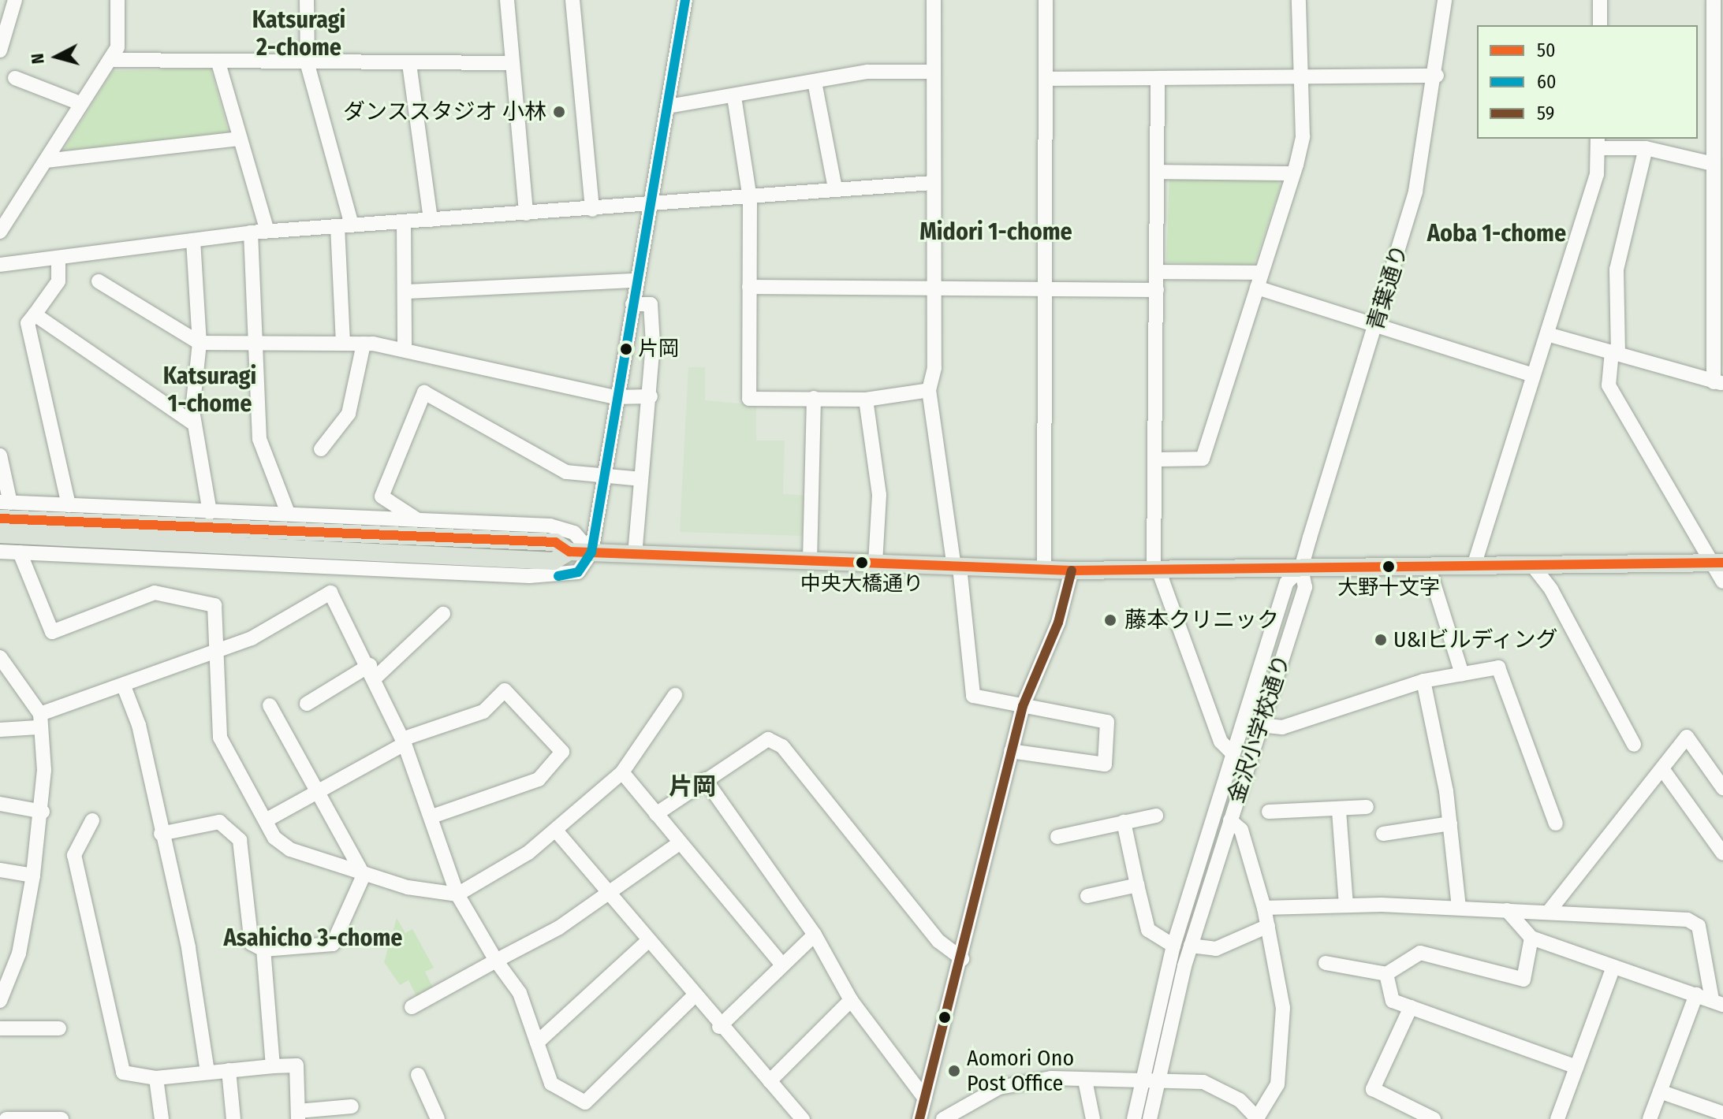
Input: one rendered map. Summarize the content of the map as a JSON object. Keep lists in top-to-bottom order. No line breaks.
{"streets":{"street":["青葉通り","金沢小学校通り"]},"crossings":[["青葉通り","金沢小学校通り"]],"districts":["Katsuragi 2-chome","Midori 1-chome","Aoba 1-chome","Katsuragi 1-chome","片岡","Asahicho 3-chome"],"places":["ダンススタジオ 小林","片岡","中央大橋通り","大野十文字","藤本クリニック","U&Iビルディング","Aomori Ono Post Office"],"lines":["transit line 60","transit line 50","transit line 59"],"legend":["50","60","59"],"north":"left"}
